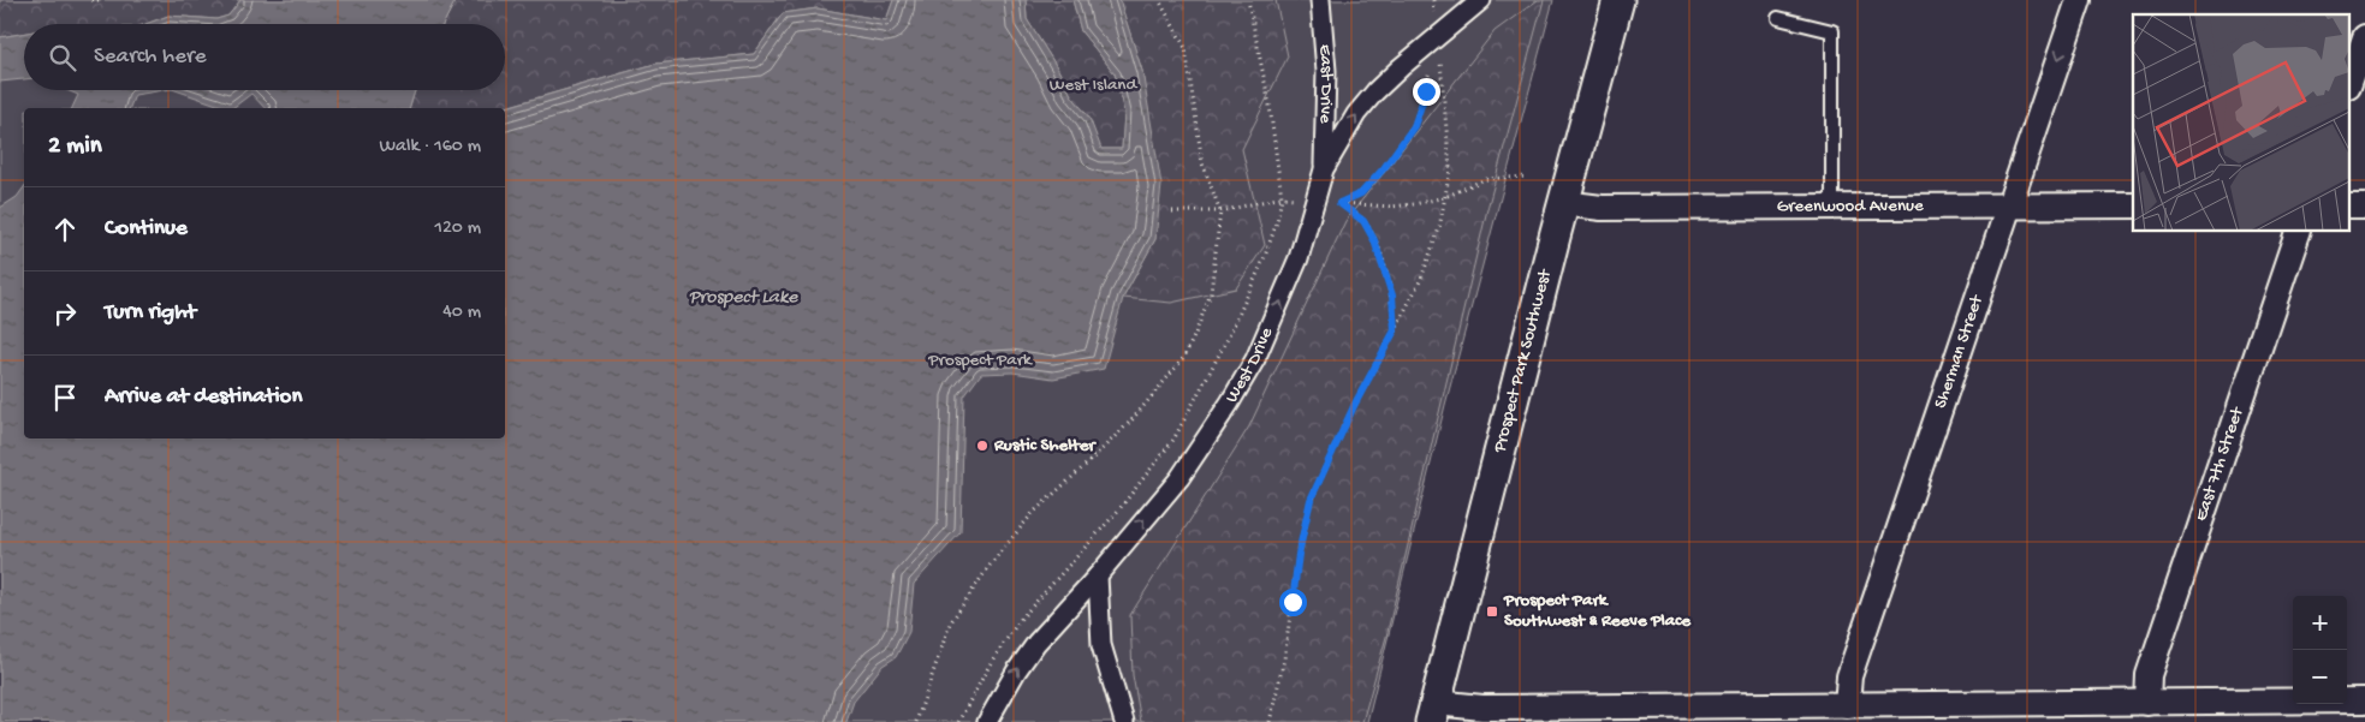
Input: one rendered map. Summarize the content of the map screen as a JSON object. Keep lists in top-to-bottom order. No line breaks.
{"streets":{"street":["East Drive","Greenwood Avenue","Sherman Street","Prospect Park Southwest","West Drive","East 7th Street"]},"crossings":[["East Drive","West Drive"],["Greenwood Avenue","Sherman Street"],["Greenwood Avenue","Prospect Park Southwest"]],"one_way":["West Drive"],"water":["Prospect Lake"],"parks":["West Island","Prospect Park"],"places":{"other":["Rustic Shelter"],"transit":["Prospect Park Southwest & Reeve Place"]},"page":{"search":"Search here","heading":["2 min","Walk · 160 m"],"list":[["Continue","120 m"],["Turn right","40 m"],"Arrive at destination"],"map_buttons":["+","−"]}}
